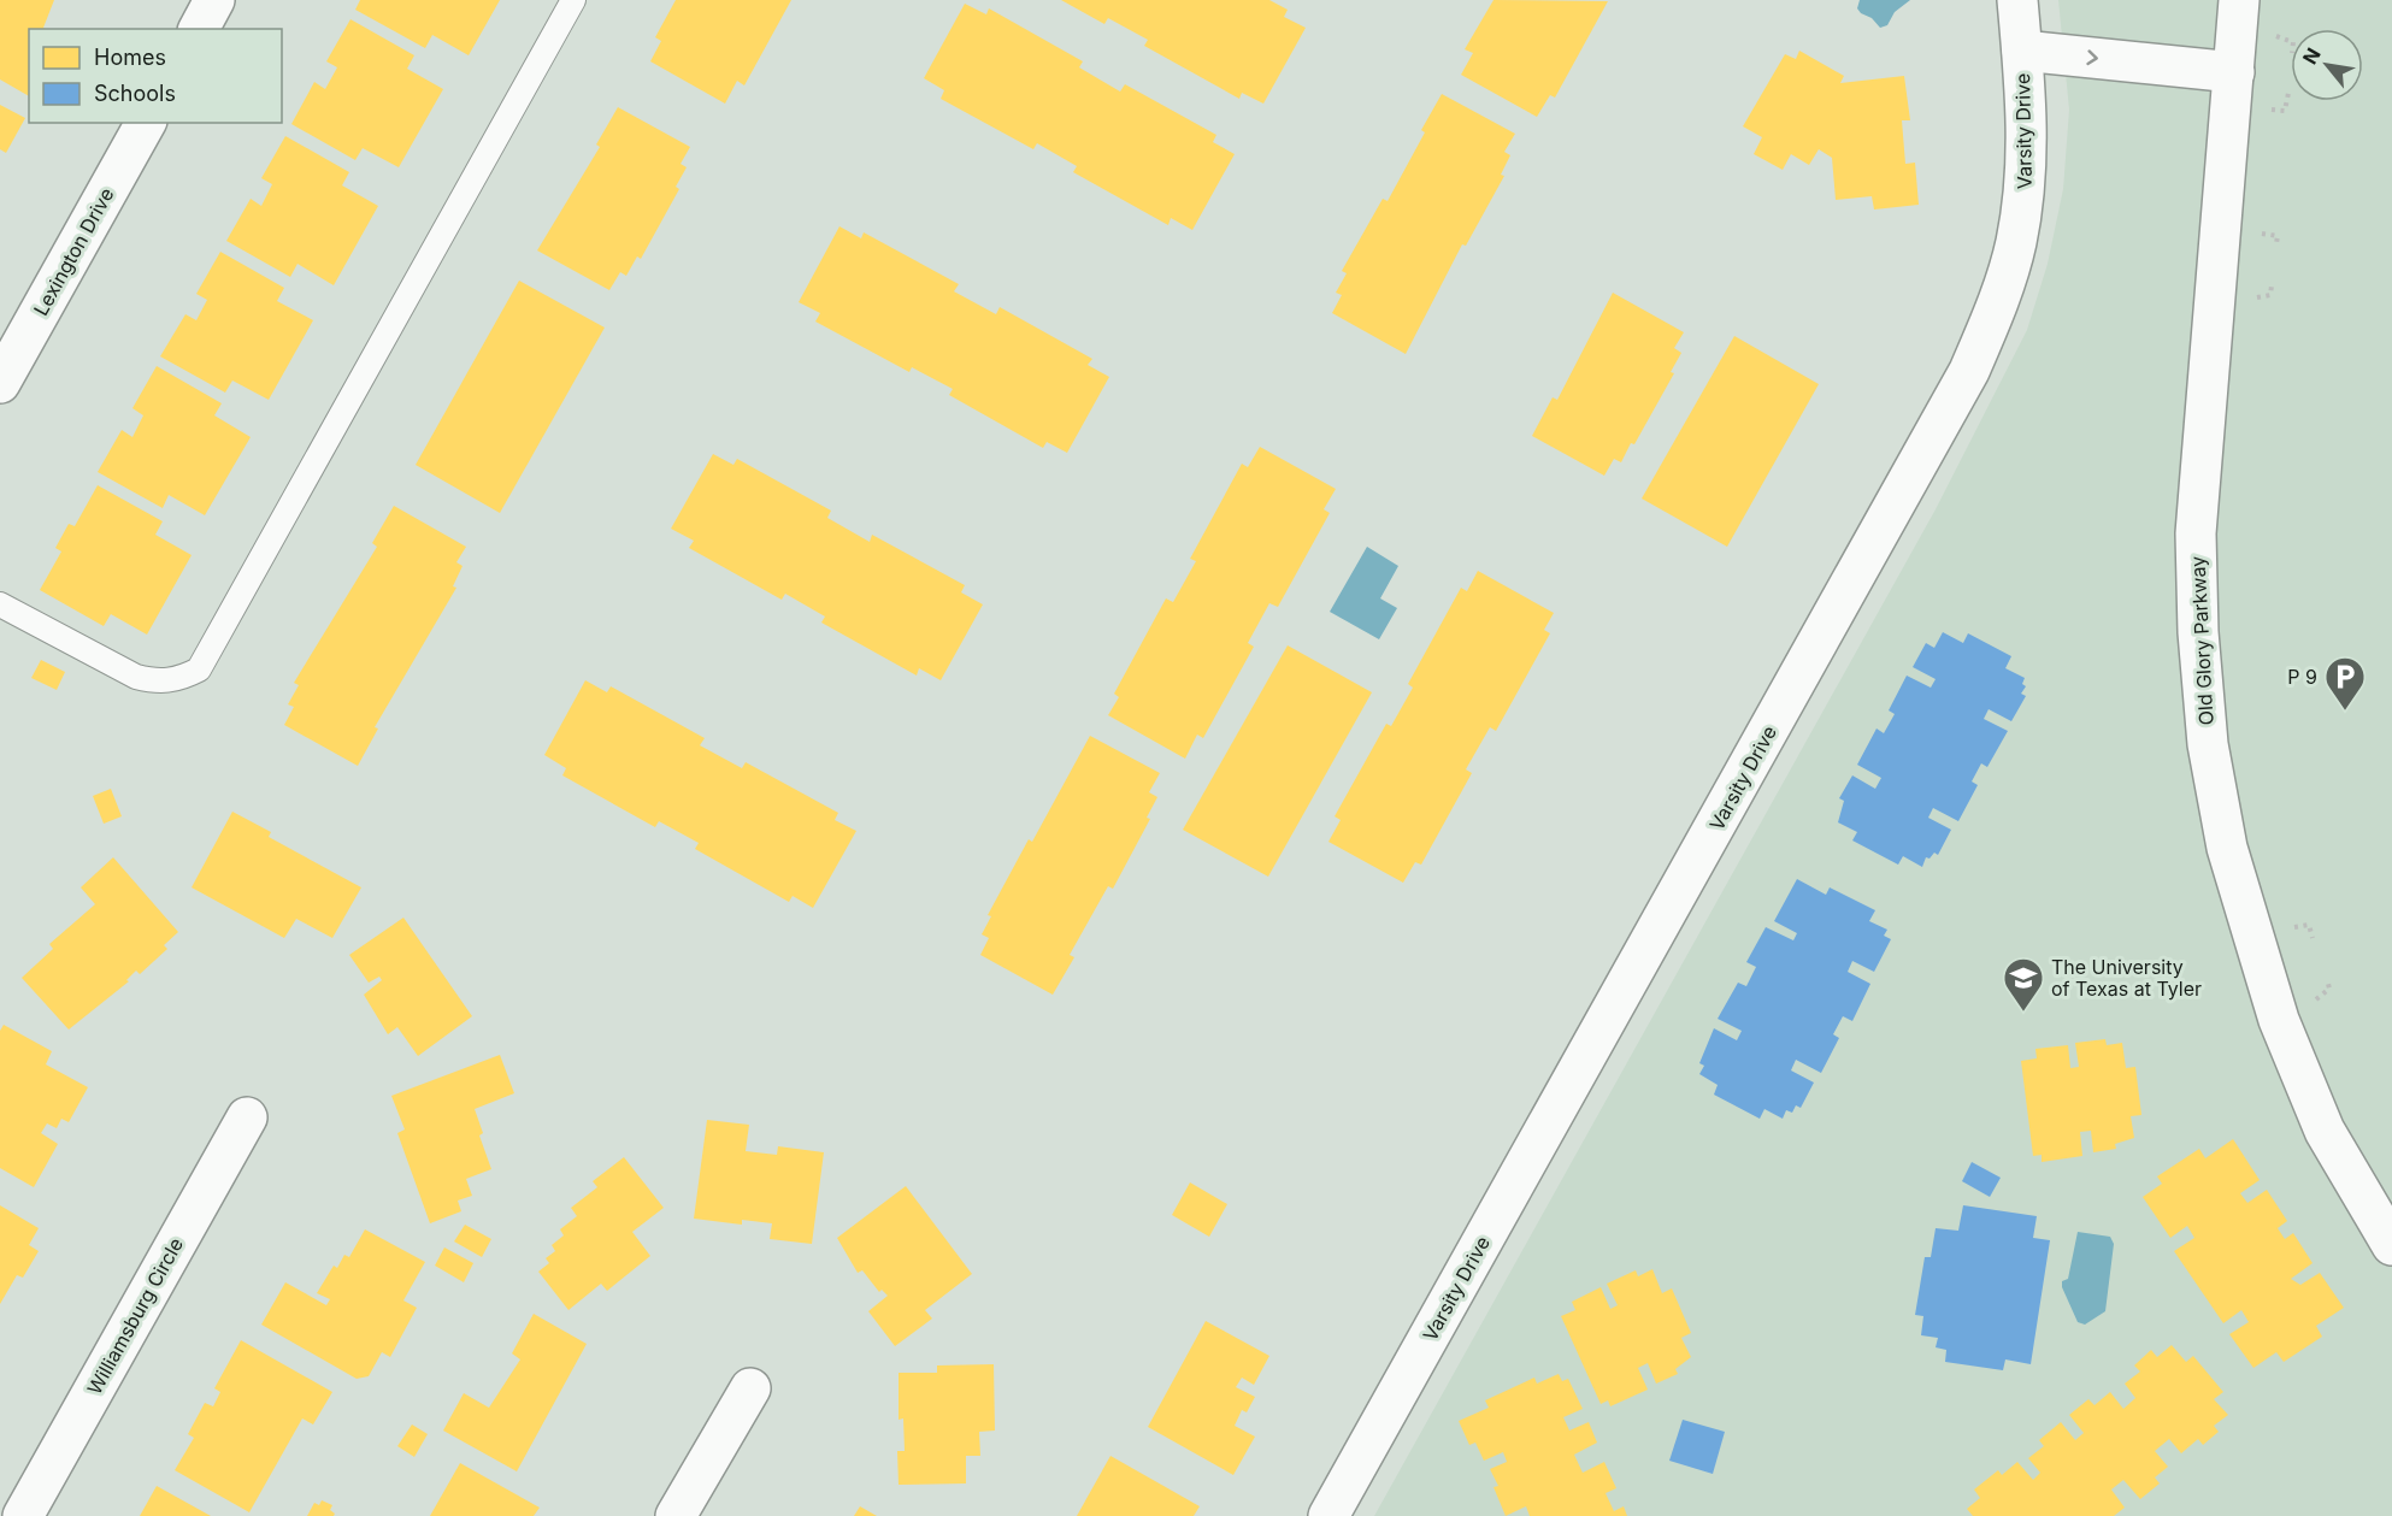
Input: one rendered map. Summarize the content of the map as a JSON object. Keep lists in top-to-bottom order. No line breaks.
{"streets":{"street":["Varsity Drive","Lexington Drive","Old Glory Parkway","Williamsburg Circle"]},"places":{"parking":["P 9"],"school or university":["The University of Texas at Tyler"]},"legend":["Homes","Schools"],"north":"top left"}
